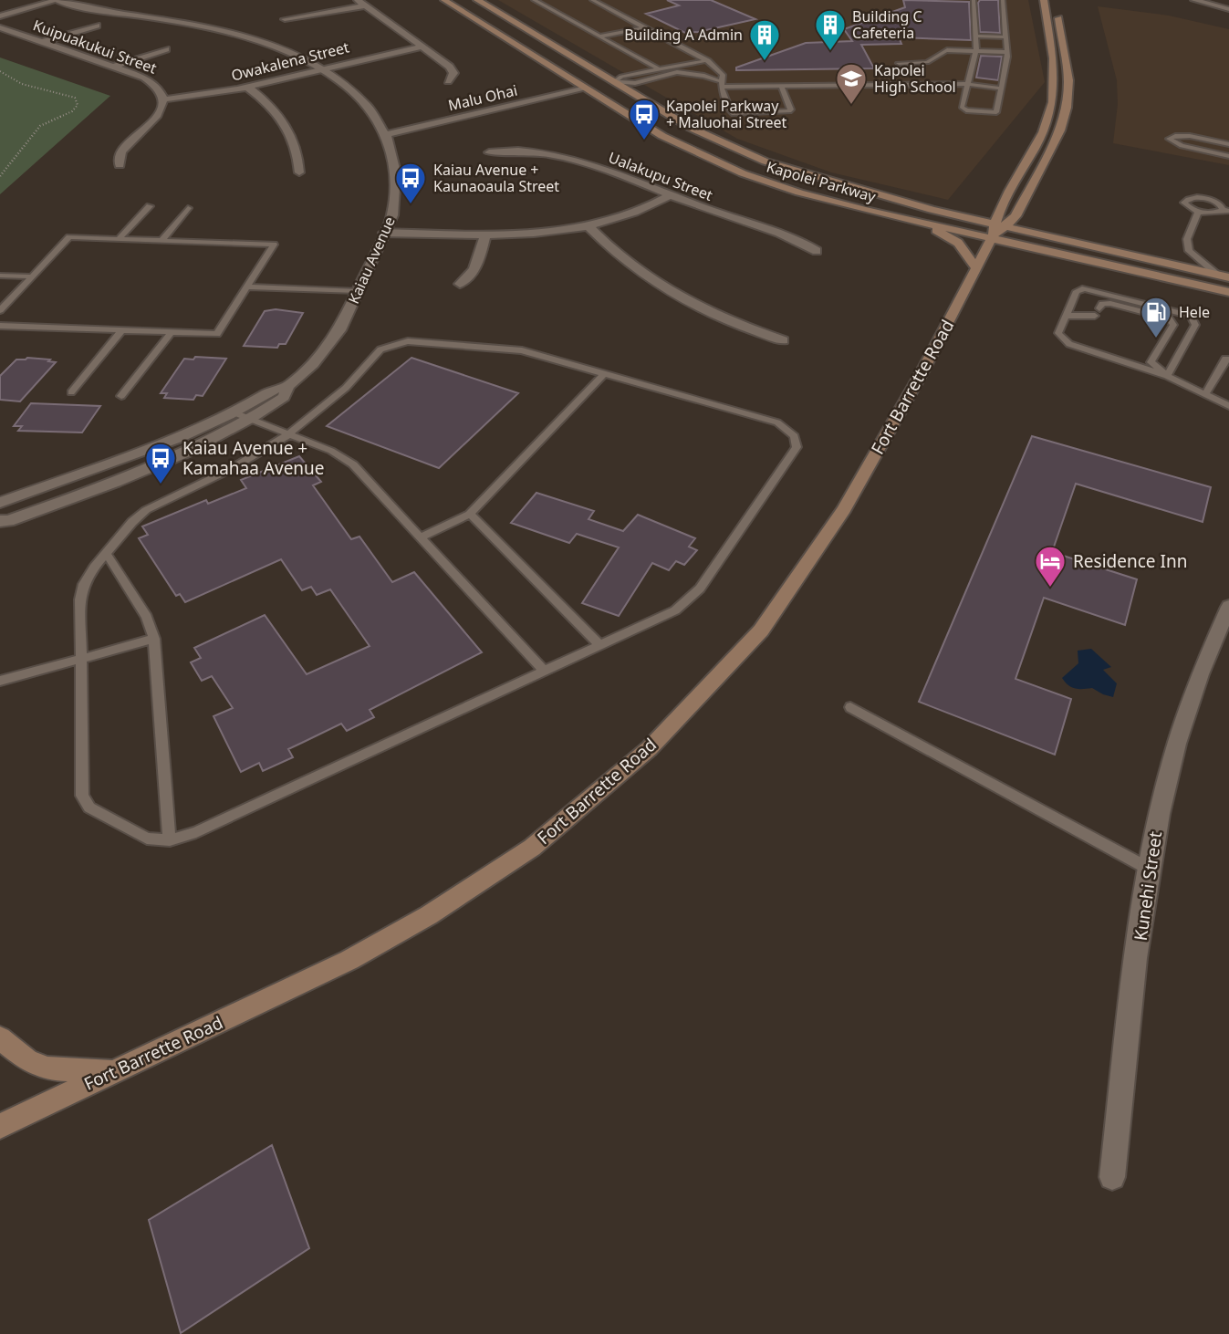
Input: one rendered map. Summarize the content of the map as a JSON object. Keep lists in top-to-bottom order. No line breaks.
{"streets":{"main road":["Kapolei Parkway","Fort Barrette Road"],"street":["Kuipuakukui Street","Owakalena Street","Malu Ohai","Ualakupu Street","Kaiau Avenue","Kunehi Street"]},"crossings":[["Kuipuakukui Street","Owakalena Street"],["Owakalena Street","Kaiau Avenue"],["Malu Ohai","Kapolei Parkway"],["Malu Ohai","Kaiau Avenue"],["Kapolei Parkway","Fort Barrette Road"]],"places":{"building":["Building C Cafeteria","Building A Admin"],"school or university":["Kapolei High School"],"bus stop":["Kapolei Parkway + Maluohai Street","Kaiau Avenue + Kaunaoaula Street","Kaiau Avenue + Kamahaa Avenue"],"fuel station":["Hele"],"hotel":["Residence Inn"]}}
